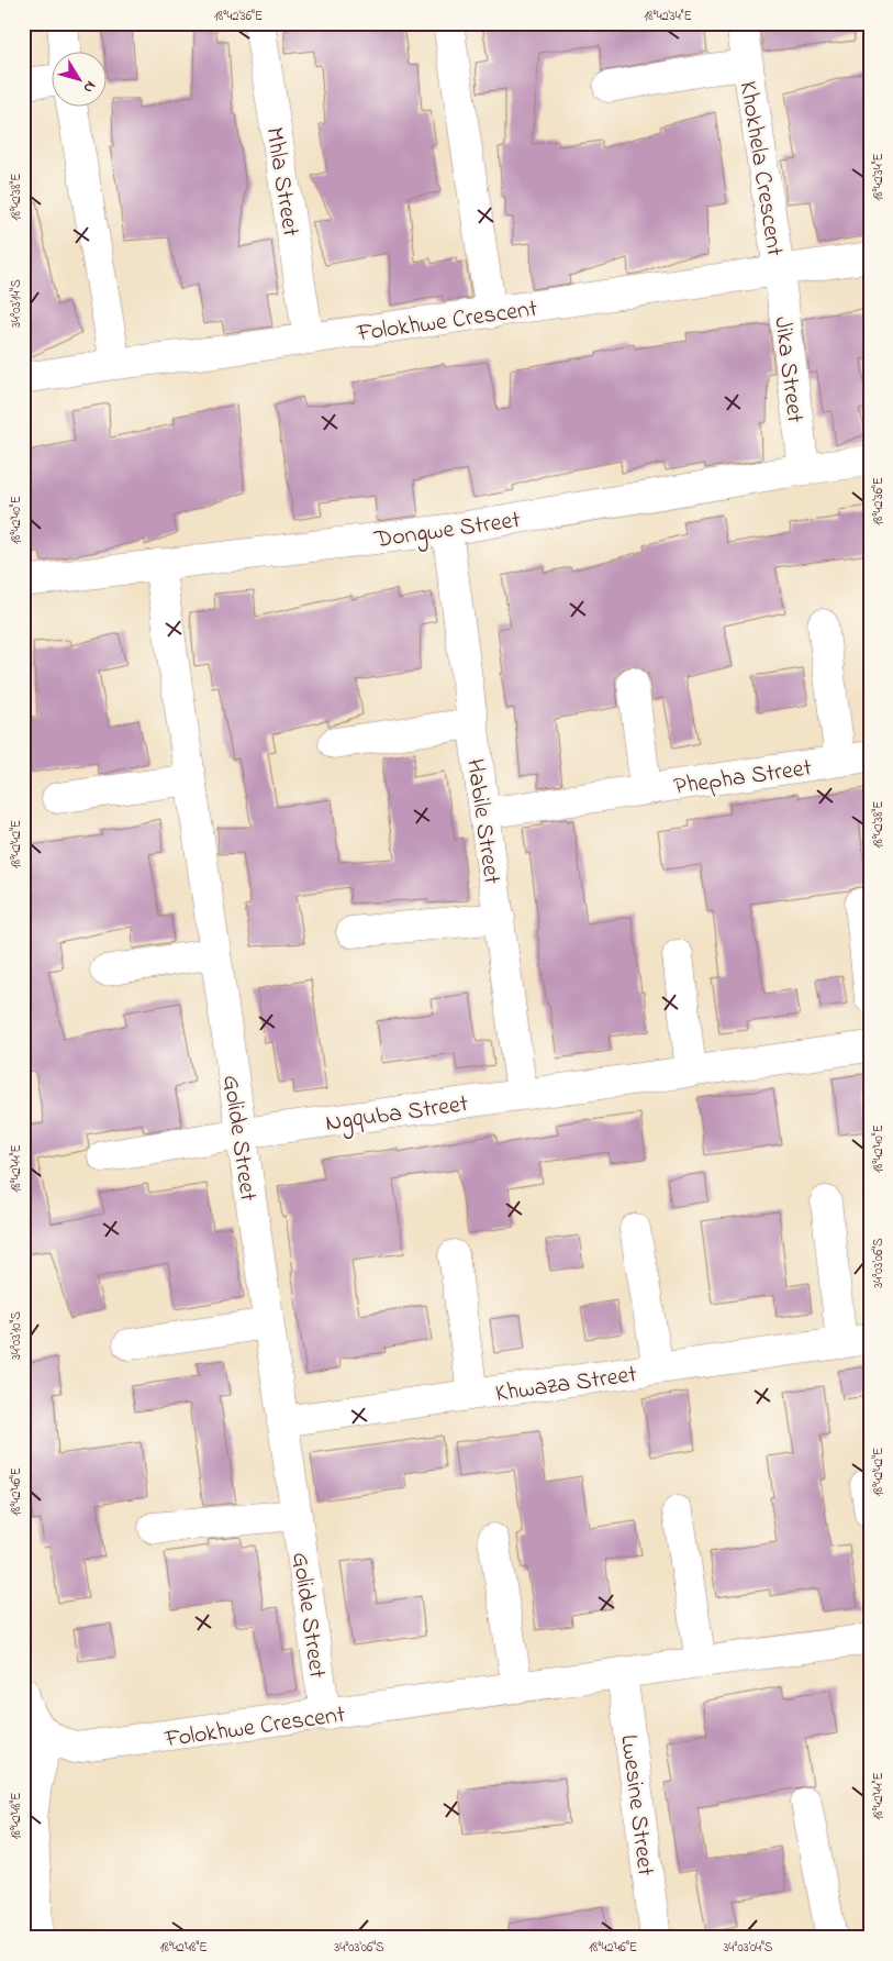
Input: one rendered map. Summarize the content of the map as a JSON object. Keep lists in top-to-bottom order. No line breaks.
{"streets":{"street":["Khokhela Crescent","Mhla Street","Folokhwe Crescent","Jika Street","Dongwe Street","Phepha Street","Habile Street","Ngquba Street","Golide Street","Khwaza Street","Lwesine Street"]},"crossings":[["Khokhela Crescent","Folokhwe Crescent"],["Khokhela Crescent","Jika Street"],["Mhla Street","Folokhwe Crescent"],["Folokhwe Crescent","Jika Street"],["Folokhwe Crescent","Golide Street"],["Folokhwe Crescent","Lwesine Street"],["Jika Street","Dongwe Street"],["Dongwe Street","Habile Street"],["Dongwe Street","Golide Street"],["Phepha Street","Habile Street"],["Habile Street","Ngquba Street"],["Ngquba Street","Golide Street"],["Golide Street","Khwaza Street"]],"north":"bottom right","coordinates":["18°42'36\"E","18°42'34\"E","18°42'38\"E","34°03'14\"S","18°42'40\"E","18°42'42\"E","18°42'44\"E","34°03'06\"S","34°03'10\"S","18°42'46\"E","18°42'48\"E","34°03'04\"S"]}
